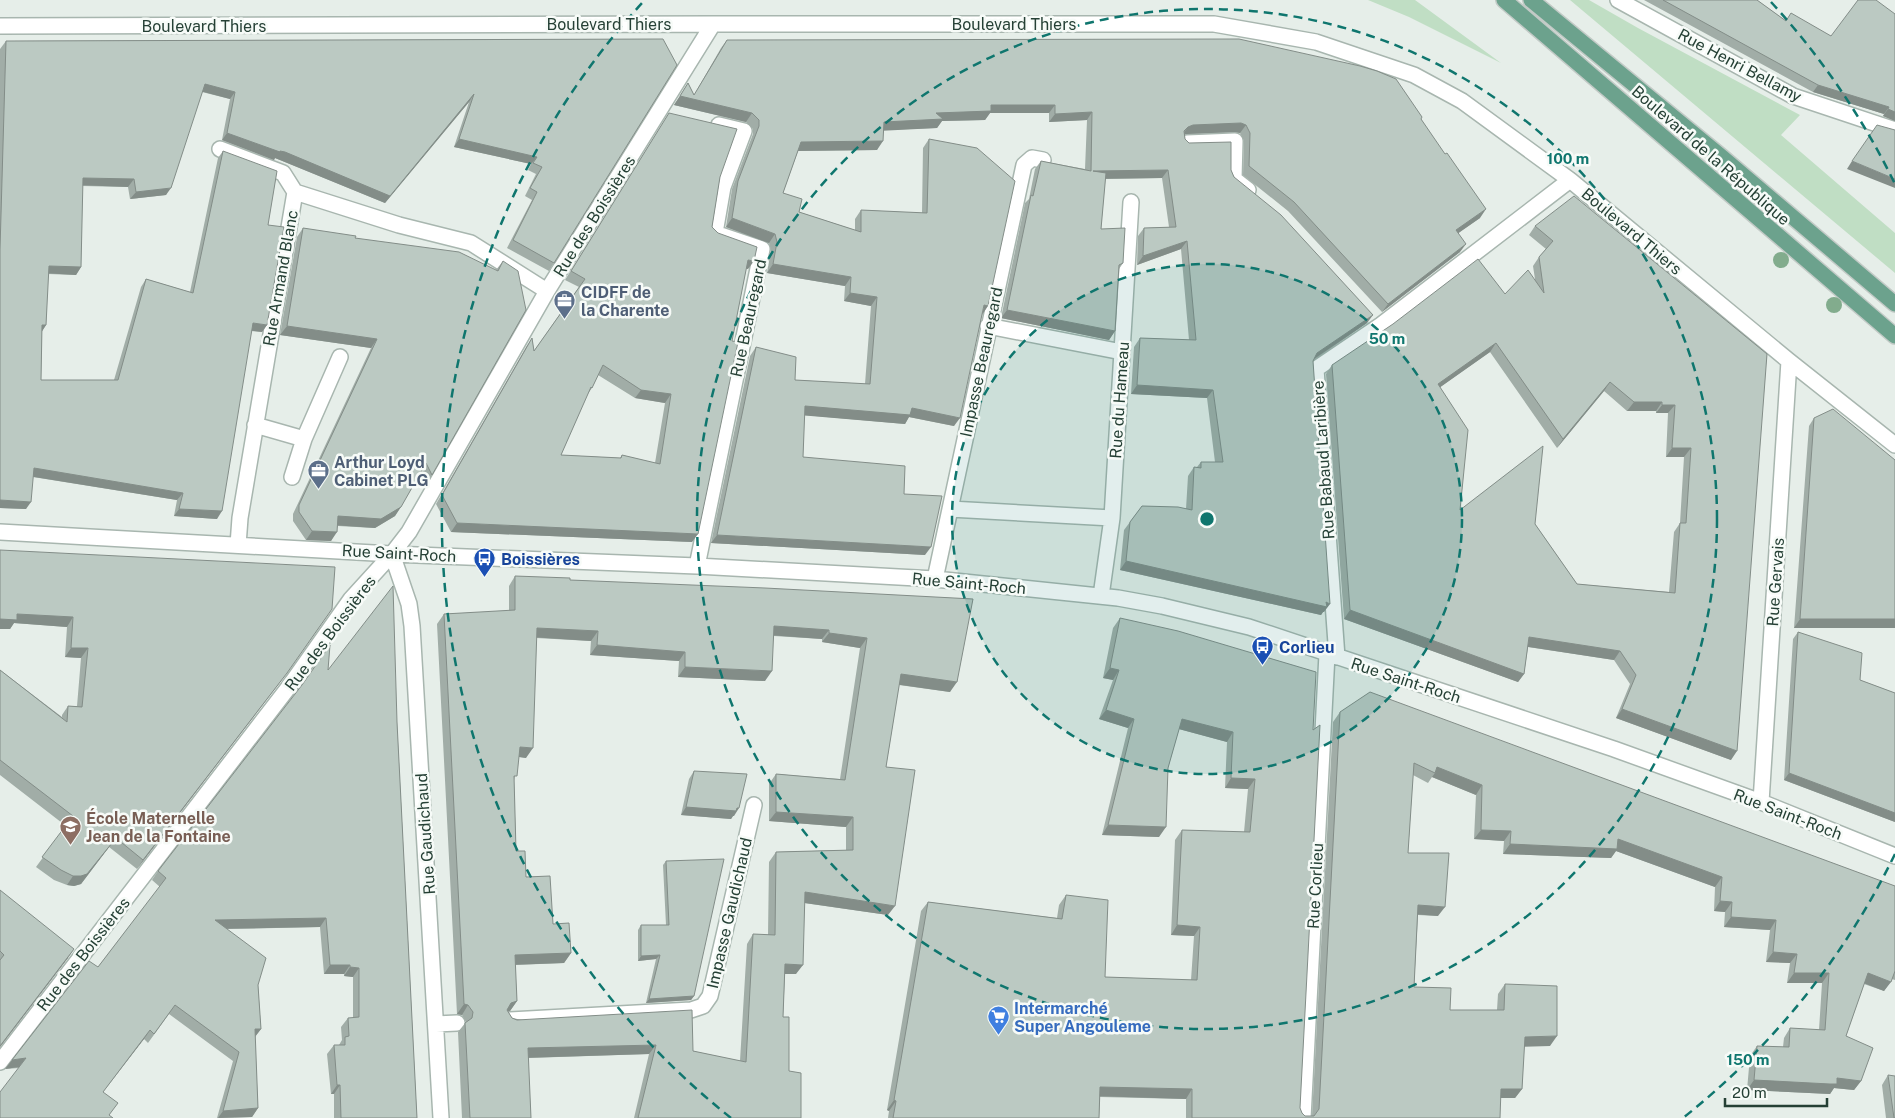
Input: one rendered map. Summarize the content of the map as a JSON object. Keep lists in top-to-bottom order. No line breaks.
{"streets":{"main road":["Boulevard de la République"],"street":["Boulevard Thiers","Rue Henri Bellamy","Rue des Boissières","Rue Armand Blanc","Rue Beauregard","Impasse Beauregard","Rue du Hameau","Rue Babaud Laribière","Rue Saint-Roch","Rue Gervais","Rue Gaudichaud","Rue Corlieu","Impasse Gaudichaud"]},"crossings":[["Boulevard Thiers","Rue des Boissières"],["Boulevard Thiers","Rue Babaud Laribière"],["Boulevard Thiers","Rue Gervais"],["Rue des Boissières","Rue Armand Blanc"],["Rue des Boissières","Rue Saint-Roch"],["Rue des Boissières","Rue Gaudichaud"],["Rue Armand Blanc","Rue Saint-Roch"],["Rue Beauregard","Rue Saint-Roch"],["Impasse Beauregard","Rue Saint-Roch"],["Rue du Hameau","Rue Saint-Roch"],["Rue Babaud Laribière","Rue Saint-Roch"],["Rue Babaud Laribière","Rue Corlieu"],["Rue Saint-Roch","Rue Gervais"],["Rue Saint-Roch","Rue Gaudichaud"],["Rue Saint-Roch","Rue Corlieu"]],"places":{"office":["CIDFF de la Charente","Arthur Loyd Cabinet PLG"],"bus stop":["Boissières","Corlieu"],"school or university":["École Maternelle Jean de la Fontaine"],"supermarket":["Intermarché Super Angouleme"]},"scale_bar":"20 m","rings":["100 m","50 m","150 m"]}
